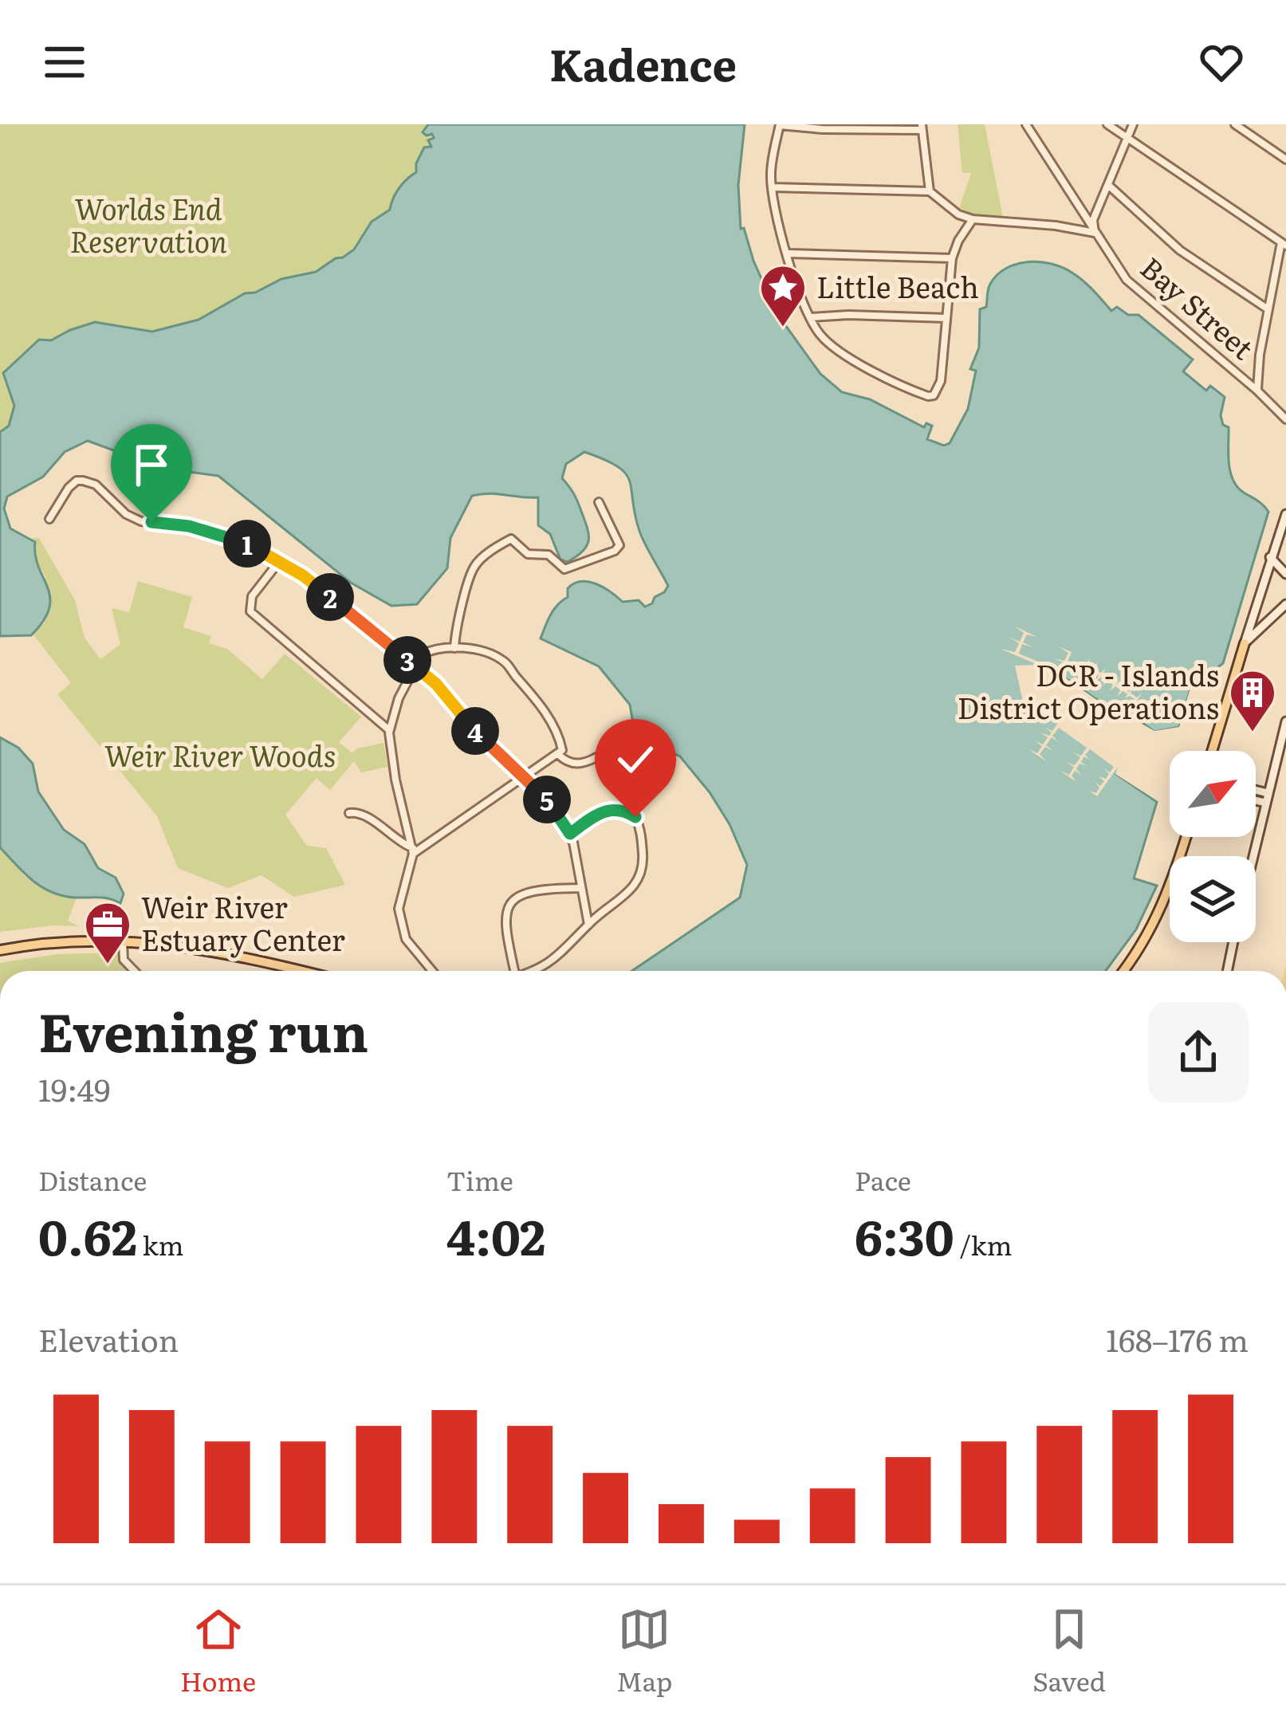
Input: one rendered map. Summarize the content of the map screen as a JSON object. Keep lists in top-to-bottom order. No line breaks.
{"streets":{"street":["Bay Street"]},"parks":["Worlds End Reservation","Weir River Woods"],"places":{"place":["Little Beach"],"building":["DCR - Islands District Operations"],"office":["Weir River Estuary Center"]},"north":"top right","page":{"header":"Kadence","pins":["1","2","3","4","5"],"heading":["Evening run","19:49"],"stats":[["Distance","0.62 km"],["Time","4:02"],["Pace","6:30 /km"]],"chart":["Elevation","168–176 m"],"tabs":["Home","Map","Saved"]}}
